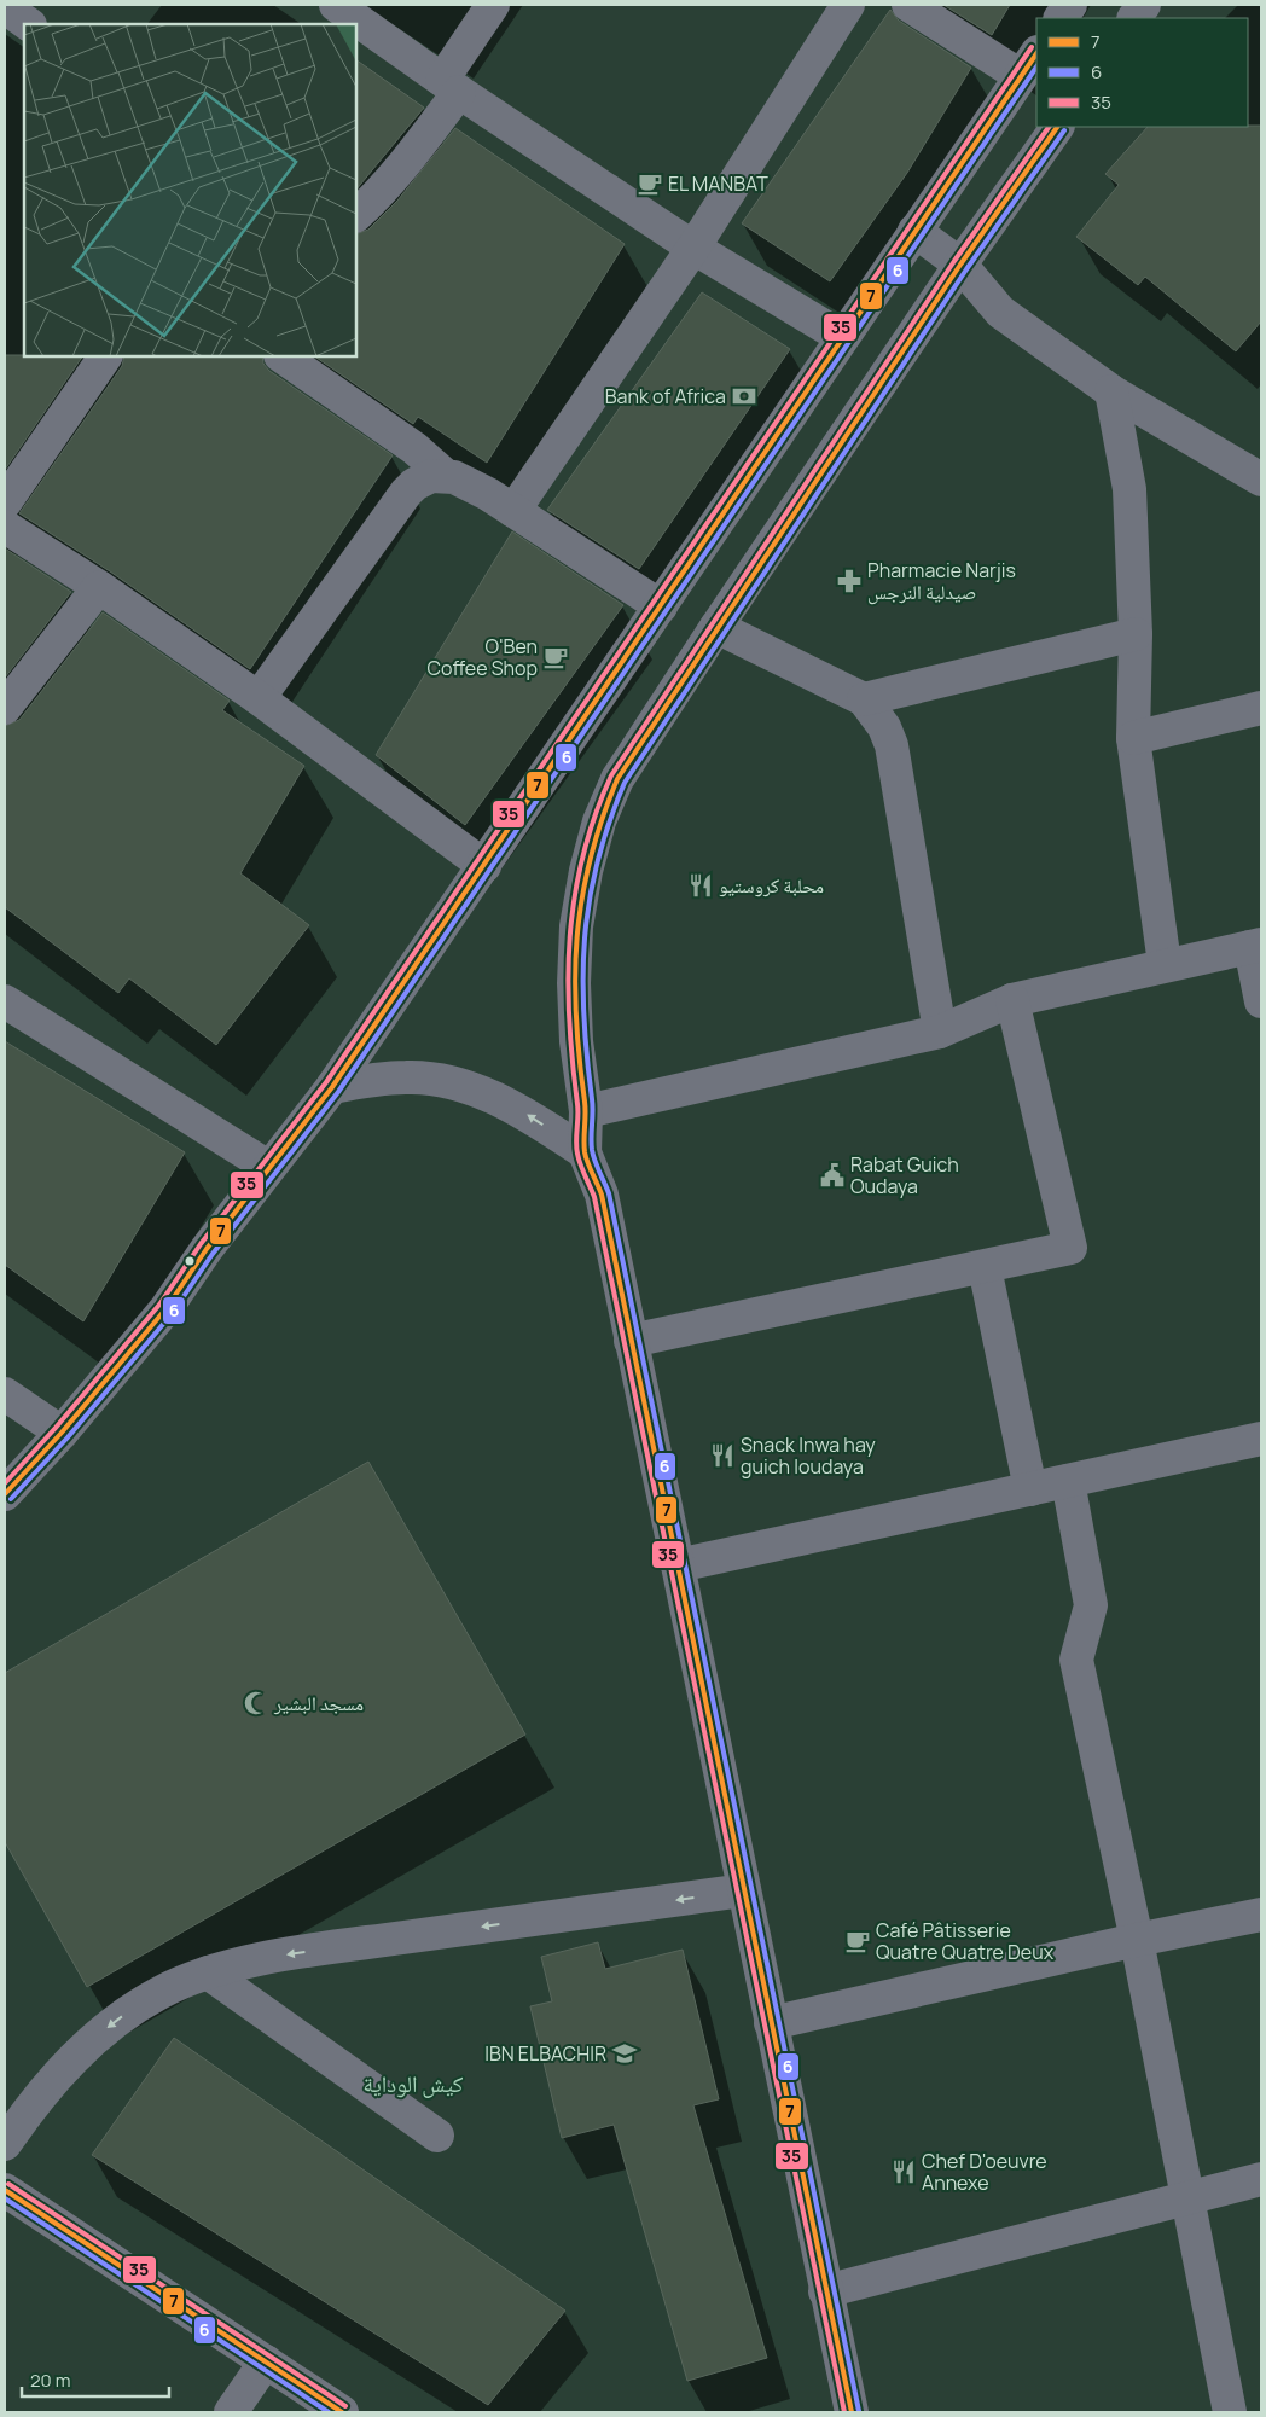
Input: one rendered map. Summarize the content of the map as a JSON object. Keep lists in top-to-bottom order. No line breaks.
{"districts":["كيش الوداية"],"places":{"cafe":["EL MANBAT","O'Ben Coffee Shop","Café Pâtisserie Quatre Quatre Deux"],"bank":["Bank of Africa"],"pharmacy":["Pharmacie Narjis صيدلية النرجس"],"restaurant":["محلبة كروستيو","Snack Inwa hay guich loudaya","Chef D'oeuvre Annexe"],"public building":["Rabat Guich Oudaya"],"mosque":["مسجد البشير"],"school or university":["IBN ELBACHIR"]},"lines":["transit line 35","transit line 7","transit line 6"],"legend":["7","6","35"],"scale_bar":"20 m"}
